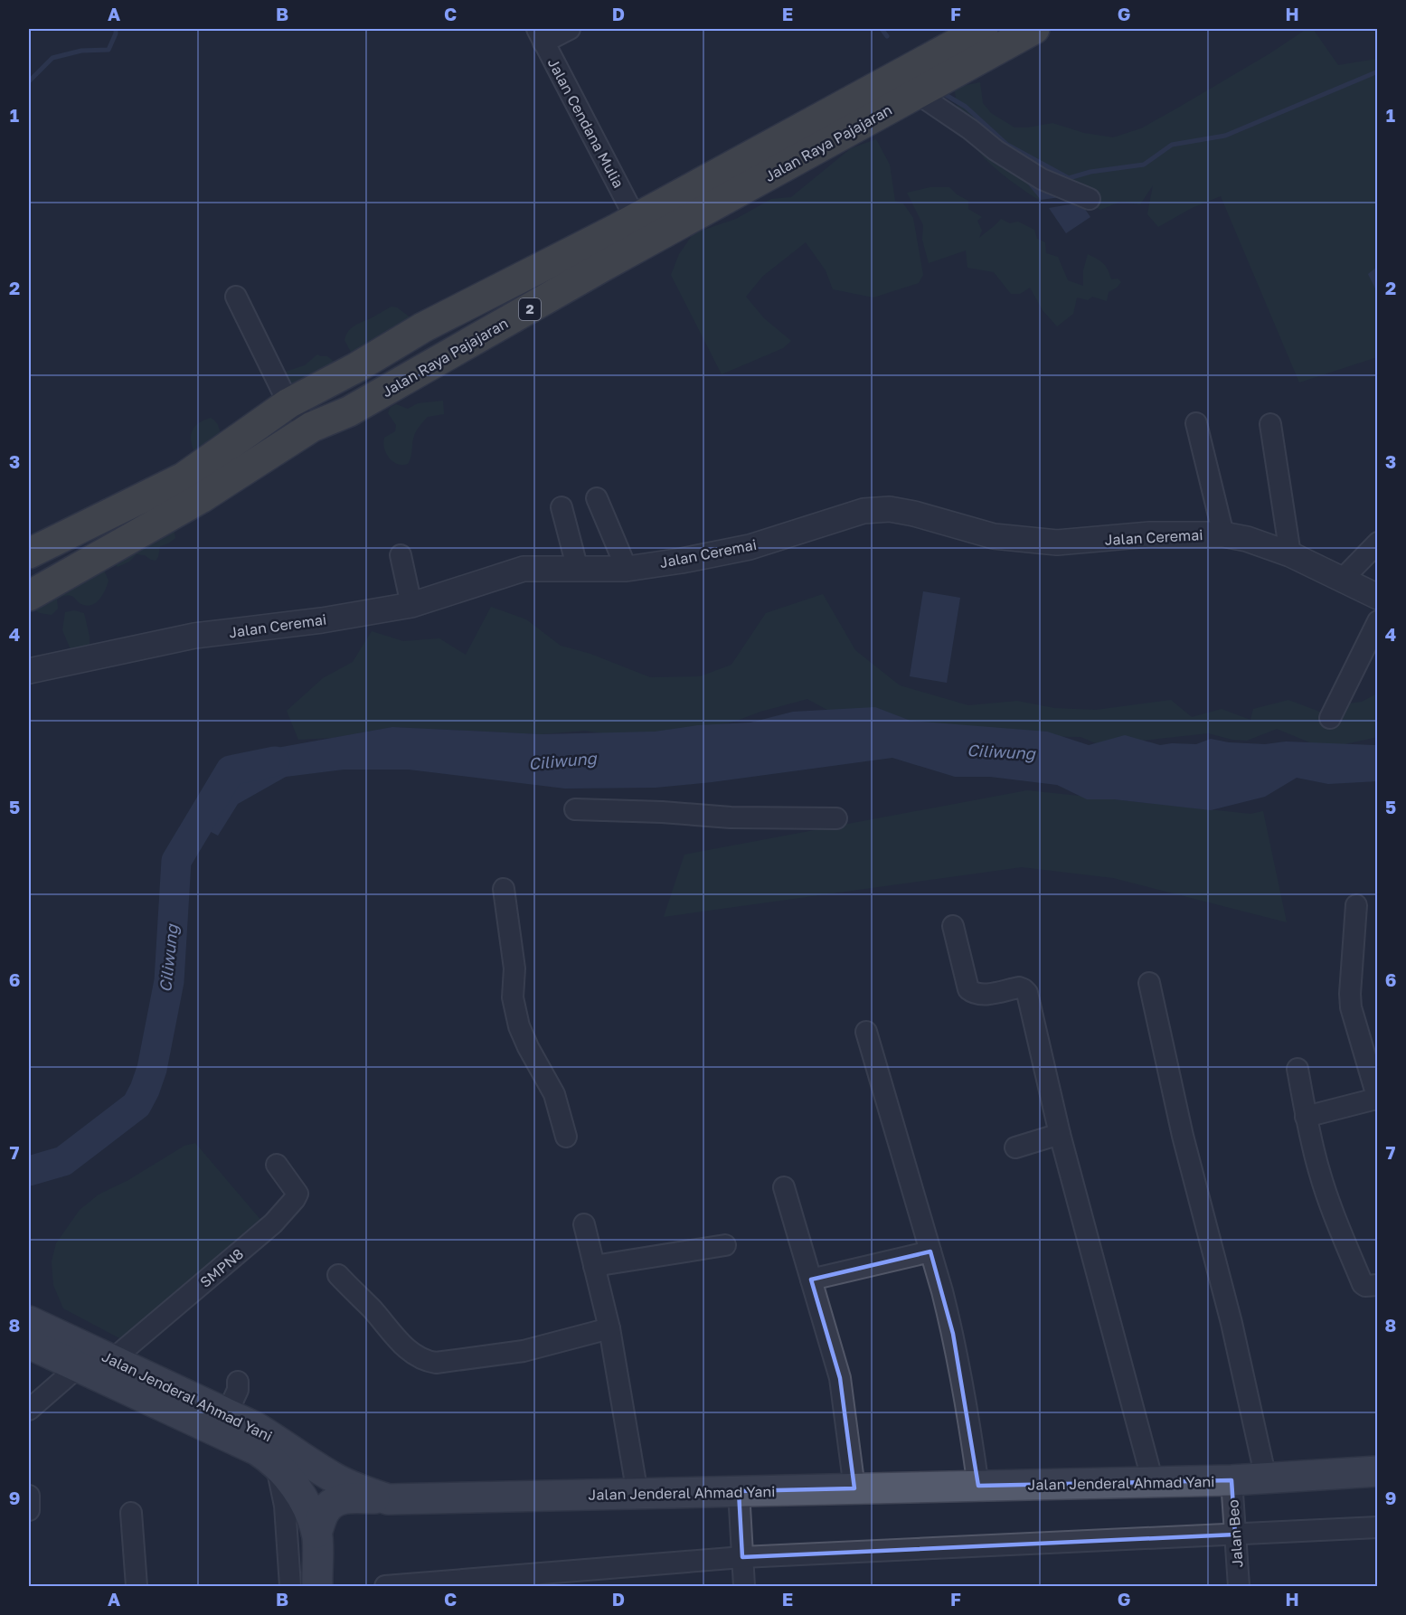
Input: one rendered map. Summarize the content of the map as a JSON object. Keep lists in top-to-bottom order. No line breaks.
{"streets":{"highway":["Jalan Raya Pajajaran","2"],"main road":["Jalan Jenderal Ahmad Yani"],"street":["Jalan Cendana Mulia","Jalan Ceremai","SMPN8","Jalan Beo"]},"crossings":[["Jalan Cendana Mulia","Jalan Raya Pajajaran"],["SMPN8","Jalan Jenderal Ahmad Yani"],["Jalan Jenderal Ahmad Yani","Jalan Beo"]],"water":["Ciliwung"],"grid":{"columns":["A","B","C","D","E","F","G","H"],"rows":["1","2","3","4","5","6","7","8","9"]}}
